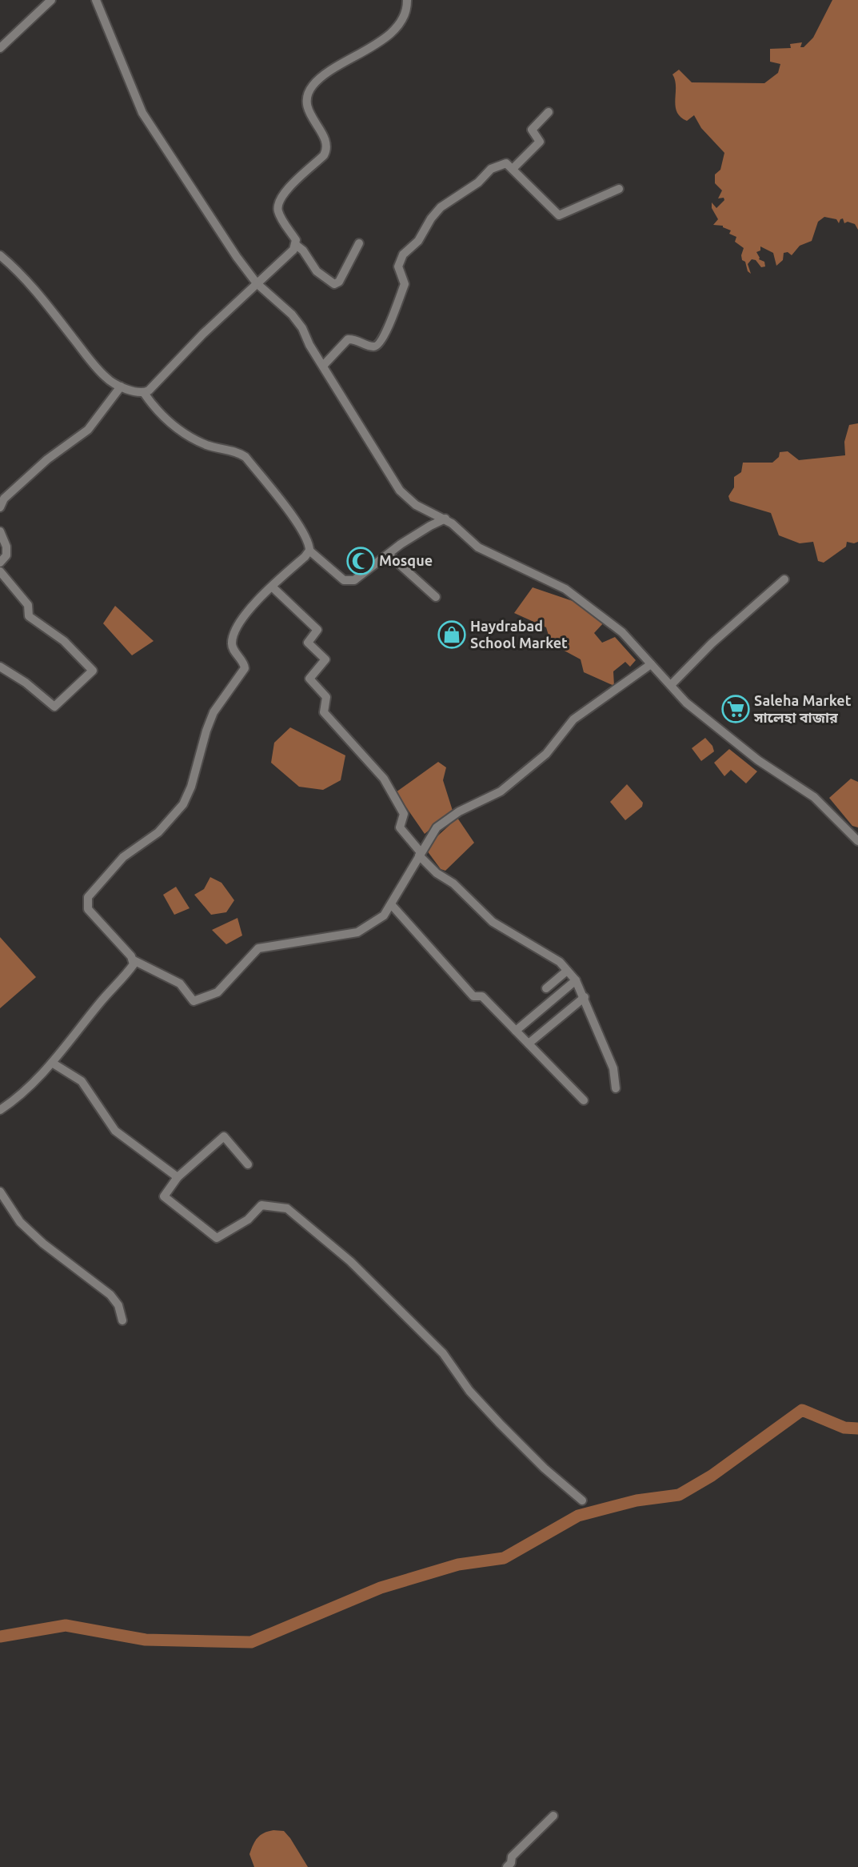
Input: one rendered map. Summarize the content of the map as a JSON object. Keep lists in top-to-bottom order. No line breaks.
{"places":{"mosque":["Mosque"],"shop":["Haydrabad School Market"],"supermarket":["Saleha Market সালেহা বাজার"]}}
